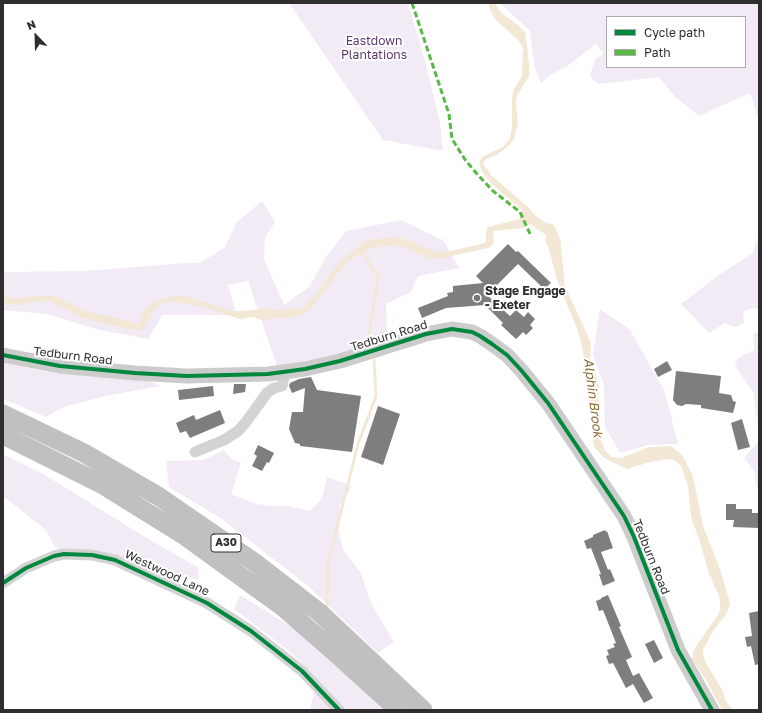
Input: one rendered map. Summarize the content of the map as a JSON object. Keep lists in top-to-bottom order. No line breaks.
{"streets":{"highway":["A30"],"street":["Tedburn Road","Westwood Lane"]},"water":["Alphin Brook"],"parks":["Eastdown Plantations"],"places":["Stage Engage - Exeter"],"legend":["Cycle path","Path"],"north":"top left"}
